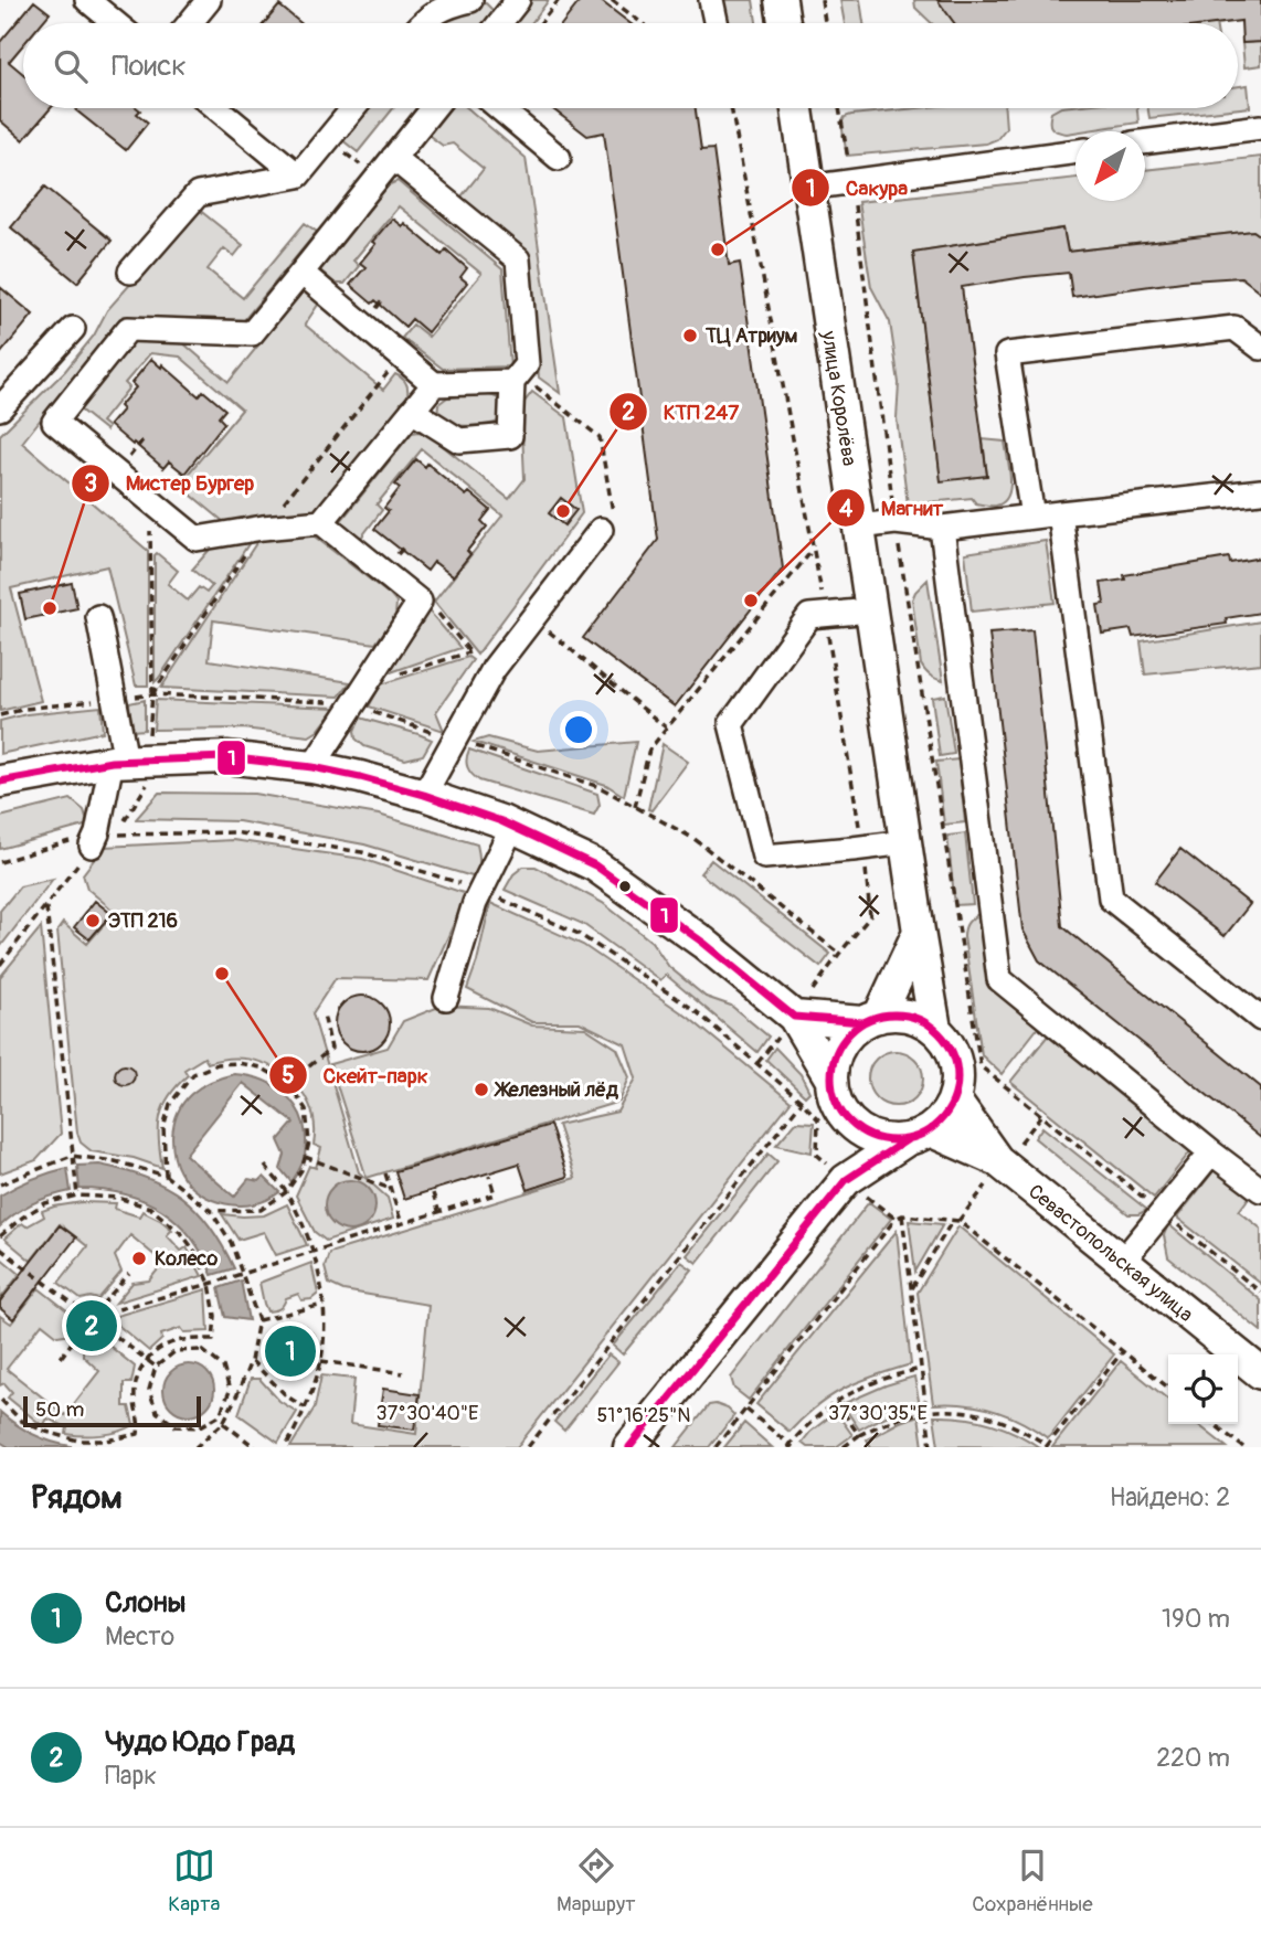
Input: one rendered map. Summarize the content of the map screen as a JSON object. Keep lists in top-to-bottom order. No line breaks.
{"streets":{"main road":["улица Королёва","Севастопольская улица"]},"crossings":[["улица Королёва","Севастопольская улица"]],"places":["Сакура","ТЦ Атриум","КТП 247","Магнит","Мистер Бургер","ЭТП 216","Скейт-парк","Железный лёд","Колесо"],"lines":["transit line 1"],"scale_bar":"50 m","north":"bottom left","page":{"search":"Поиск","pins":["2","1"],"scale":"50 m","heading":["Рядом","Найдено: 2"],"list":[{"mark":"1","name":"Слоны","note":"Место","value":"190 m"},{"mark":"2","name":"Чудо Юдо Град","note":"Парк","value":"220 m"}],"nav":["Карта","Маршрут","Сохранённые"]},"coordinates":["37°30'40\"E","37°30'35\"E","51°16'25\"N"]}
